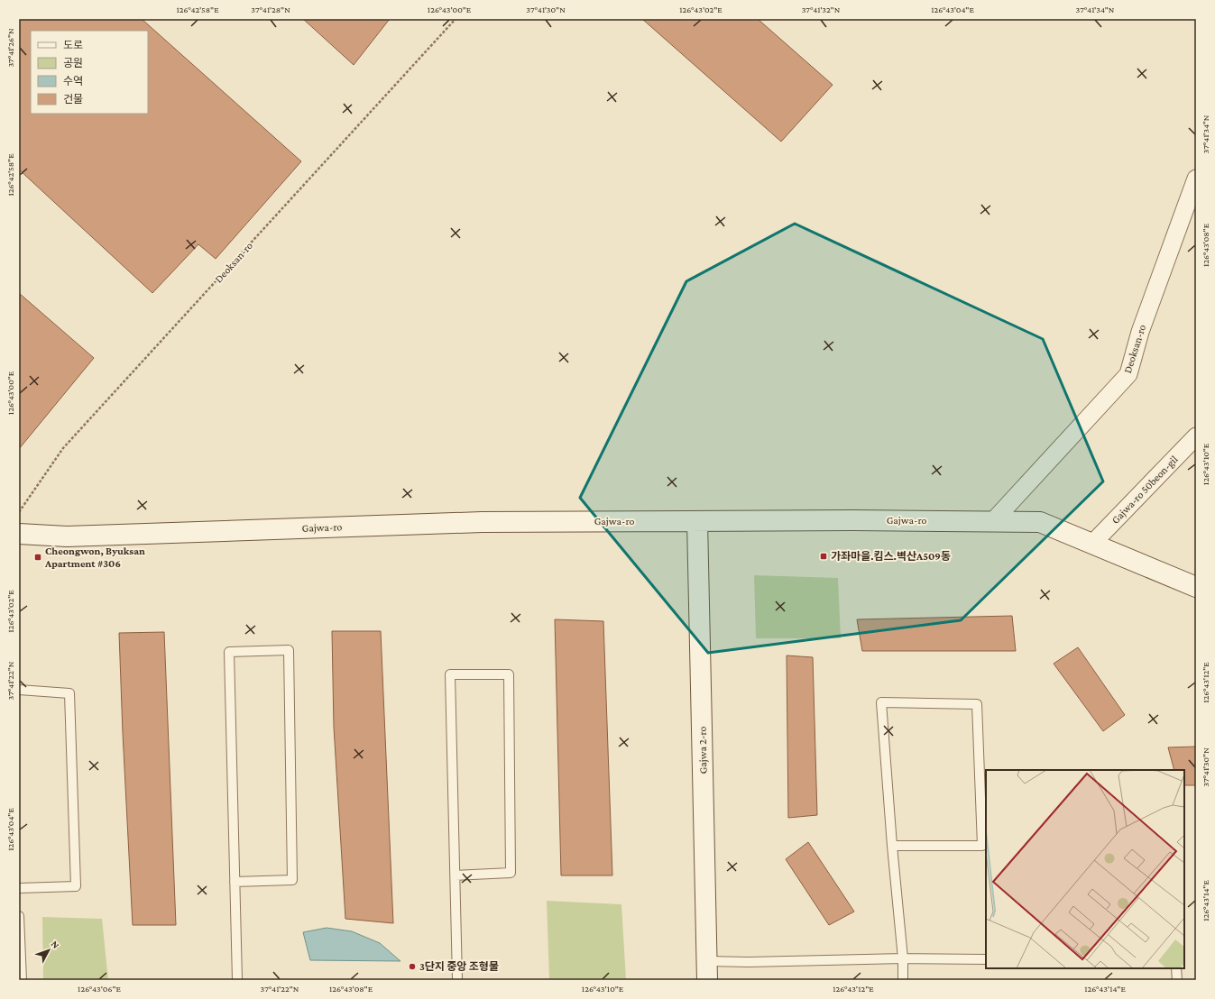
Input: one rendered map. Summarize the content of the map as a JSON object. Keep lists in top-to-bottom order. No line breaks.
{"streets":{"street":["Deoksan-ro","Gajwa-ro 50beon-gil","Gajwa-ro","Gajwa 2-ro"]},"crossings":[["Deoksan-ro","Gajwa-ro"],["Gajwa-ro 50beon-gil","Gajwa-ro"],["Gajwa-ro","Gajwa 2-ro"]],"places":{"transit":["가좌마을.킴스.벽산A509동","Cheongwon, Byuksan Apartment #306"],"other":["3단지 중앙 조형물"]},"legend":["도로","공원","수역","건물"],"north":"top right","coordinates":["126°42'58\"E","37°41'28\"N","126°43'00\"E","37°41'30\"N","126°43'02\"E","37°41'32\"N","126°43'04\"E","37°41'34\"N","37°41'26\"N","126°43'08\"E","126°43'10\"E","37°41'22\"N","126°43'12\"E","126°43'14\"E","126°43'06\"E"]}
